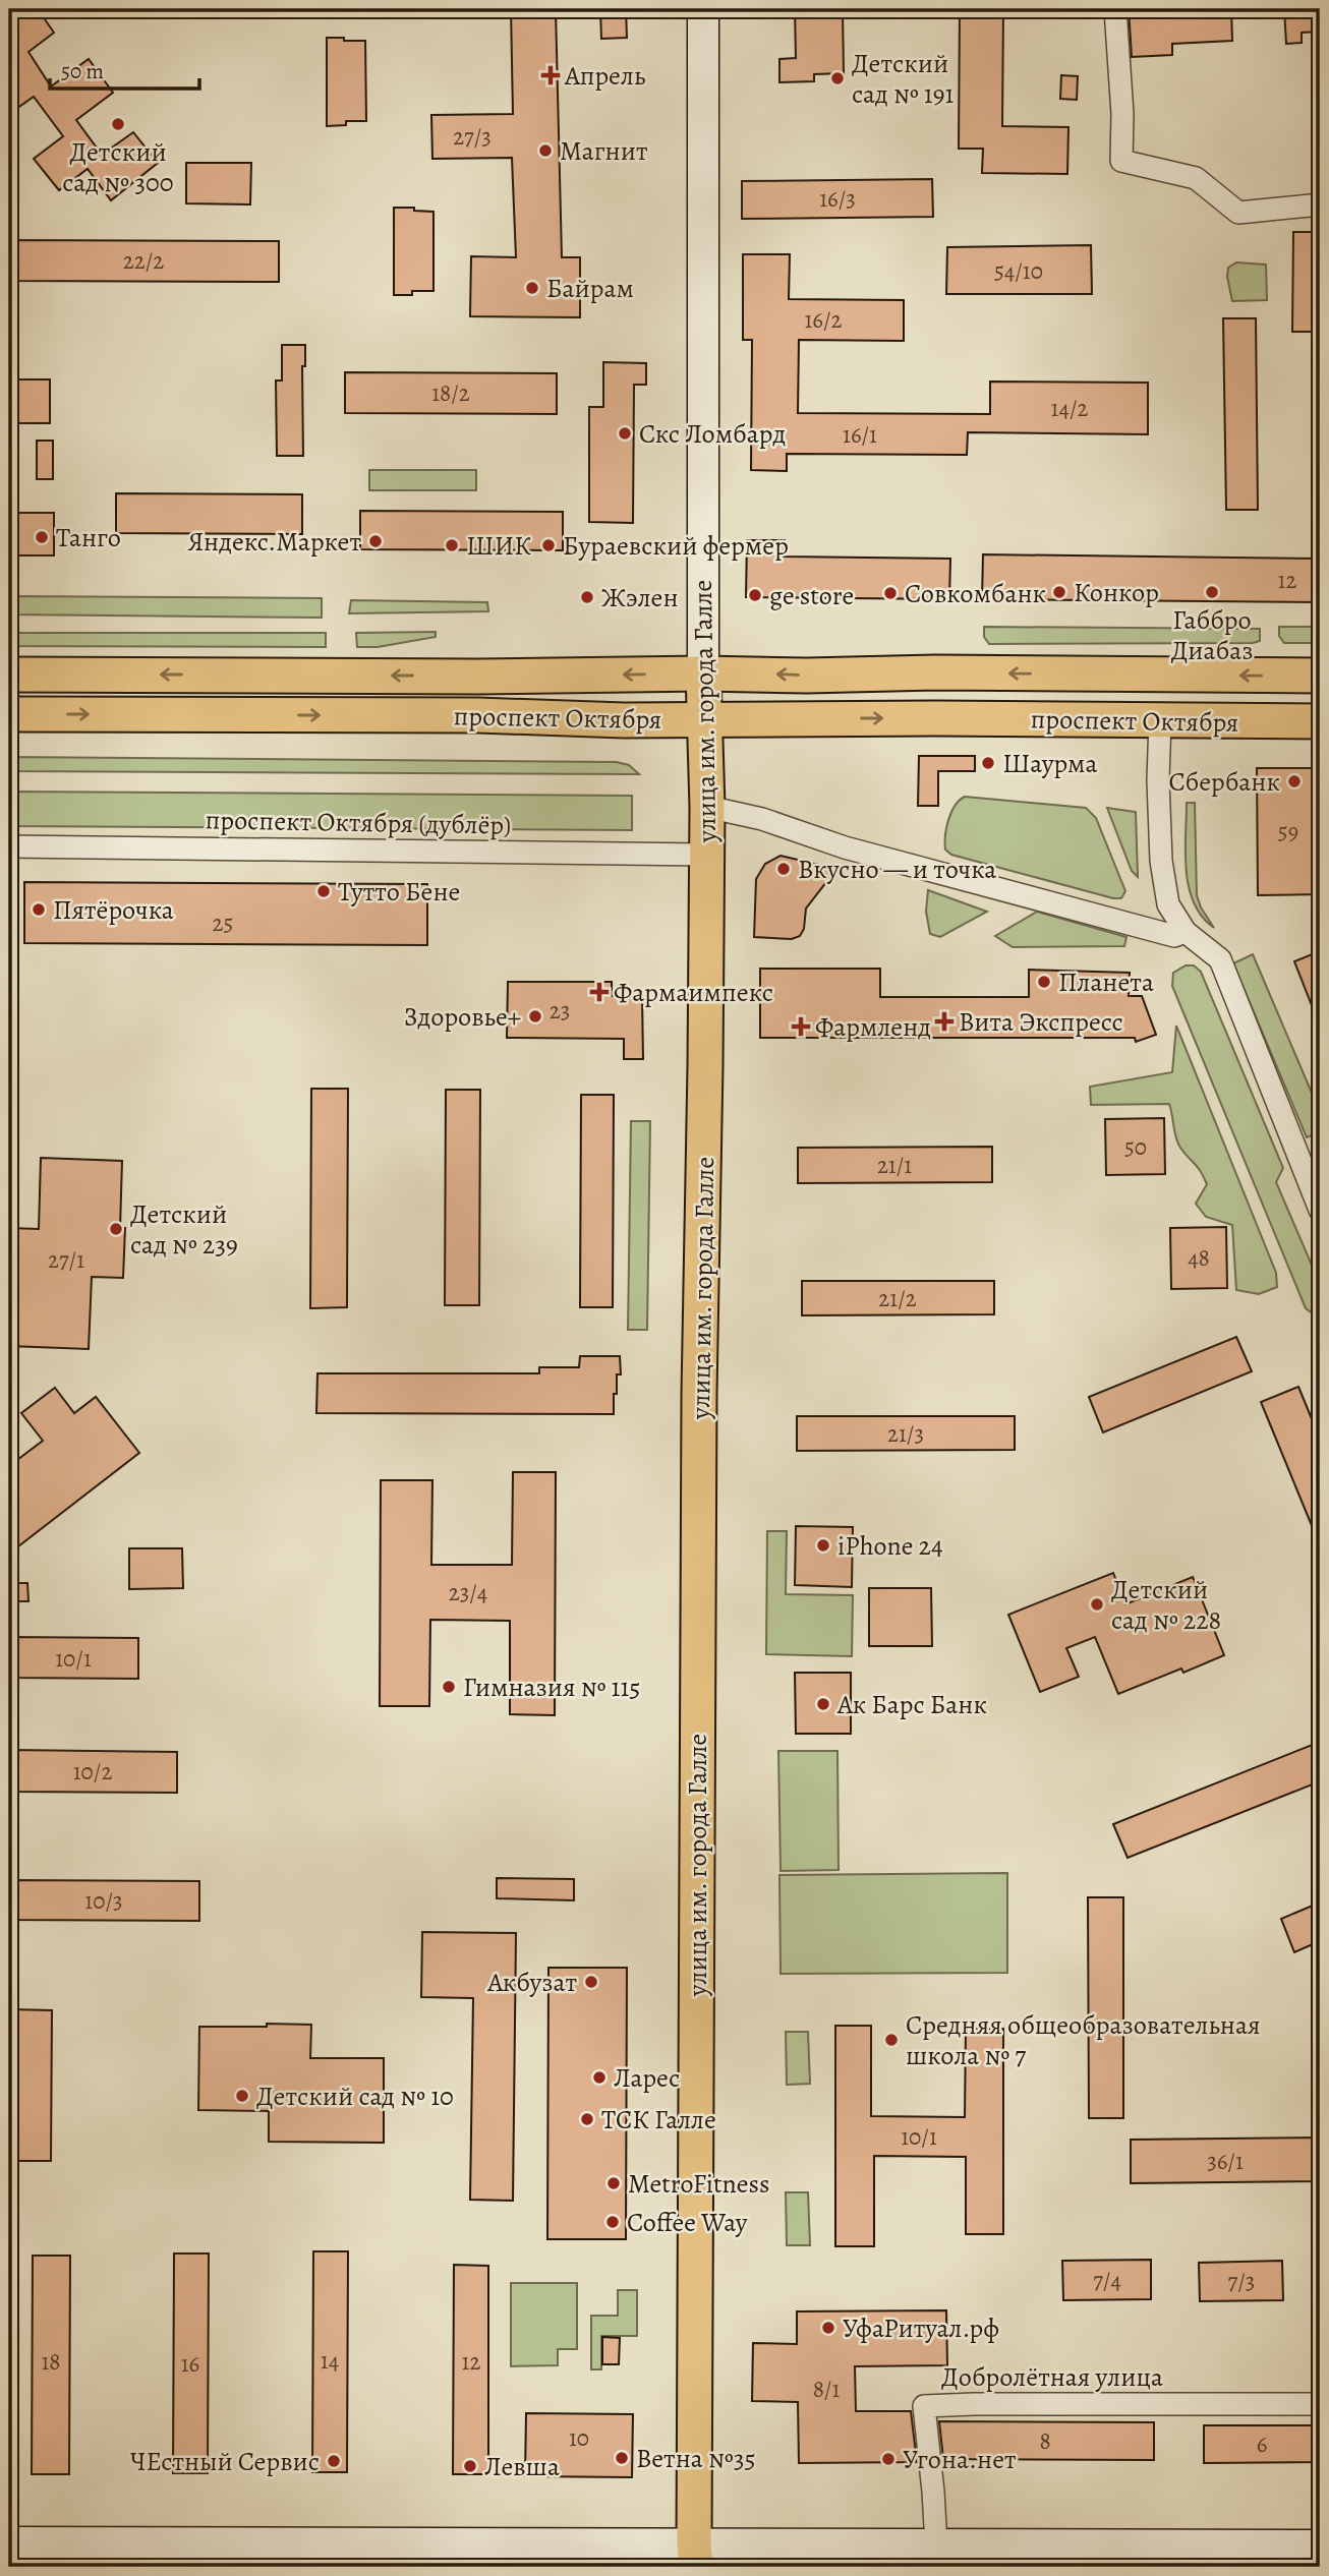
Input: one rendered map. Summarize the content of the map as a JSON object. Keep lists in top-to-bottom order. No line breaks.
{"streets":{"main road":["улица им. города Галле","проспект Октября"],"street":["проспект Октября (дублёр)","Добролётная улица"]},"crossings":[["улица им. города Галле","проспект Октября"],["улица им. города Галле","проспект Октября (дублёр)"]],"places":{"health":["Апрель","Фармаимпекс","Вита Экспресс","Фармленд"],"other":["Детский сад № 191","Детский сад № 300","Магнит","Байрам","Скс Ломбард","Танго","Яндекс.Маркет","ШИК","Бураевский фермер","Конкор","Габбро Диабаз","Совкомбанк","ge store","Жэлен","Шаурма","Сбербанк","Вкусно — и точка","Тутто Бене","Пятёрочка","Планета","Здоровье+","Детский сад № 239","iPhone 24","Детский сад № 228","Гимназия № 115","Ак Барс Банк","Акбузат","Средняя общеобразовательная школа № 7","Ларес","Детский сад № 10","ТСК Галле","MetroFitness","Coffee Way","УфаРитуал.рф","Ветна №35","Угона.нет","ЧЕстный Сервис","Левша"]},"house_numbers":["27/3","16/3","22/2","54/10","16/2","18/2","14/2","16/1","12","59","25","23","50","21/1","48","27/1","21/2","21/3","23/4","10/1","10/2","10/3","10/1","36/1","7/4","7/3","14","18","12","16","8/1","10","8","6"],"scale_bar":"50 m"}
